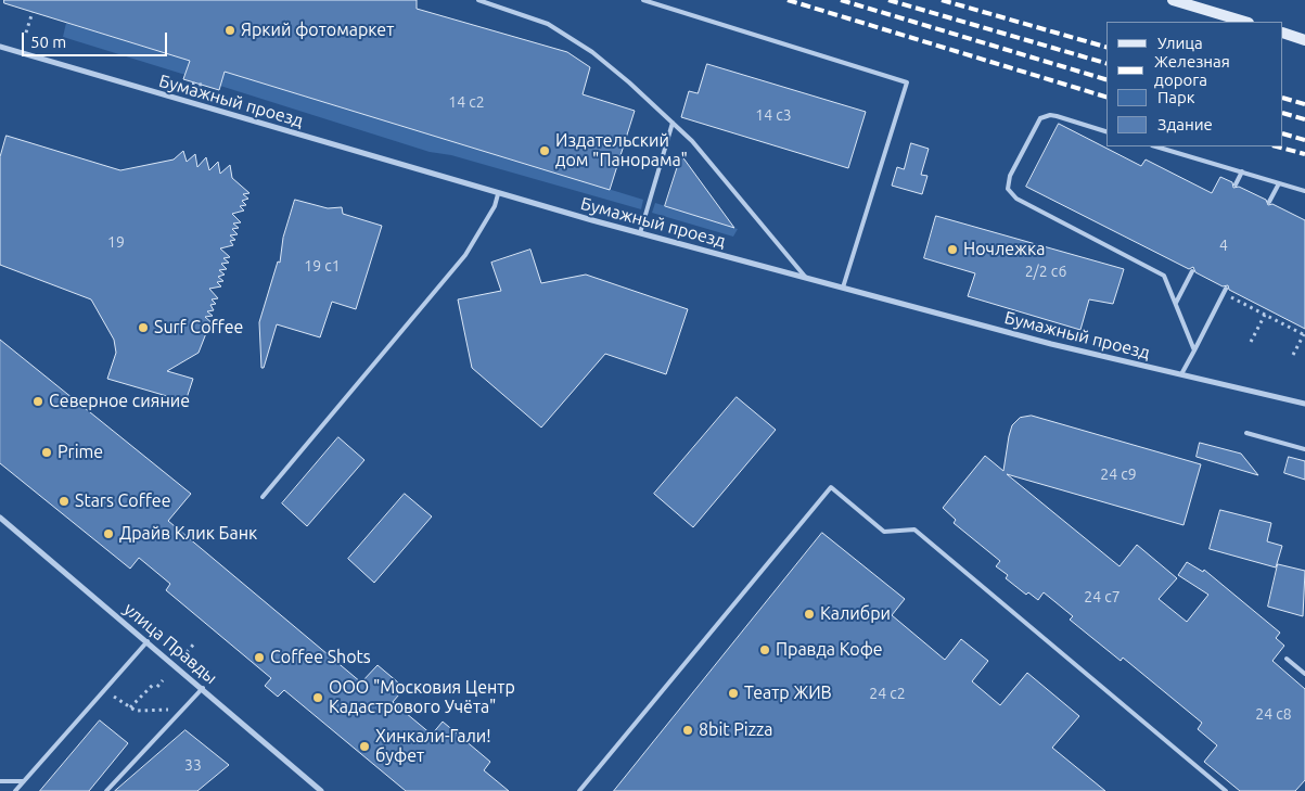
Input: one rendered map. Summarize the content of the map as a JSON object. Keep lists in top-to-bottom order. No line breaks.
{"streets":{"street":["Бумажный проезд","улица Правды"]},"places":["Яркий фотомаркет","Издательский дом \"Панорама\"","Ночлежка","Surf Coffee","Северное сияние","Prime","Stars Coffee","Драйв Клик Банк","Калибри","Правда Кофе","Coffee Shots","Театр ЖИВ","ООО \"Московия Центр Кадастрового Учёта\"","8bit Pizza","Хинкали-Гали! буфет"],"house_numbers":["14 с2","14 с3","19","4","19 с1","2/2 с6","24 с9","24 с7","24 с2","24 с8","33"],"legend":["Улица","Железная дорога","Парк","Здание"],"scale_bar":"50 m"}
